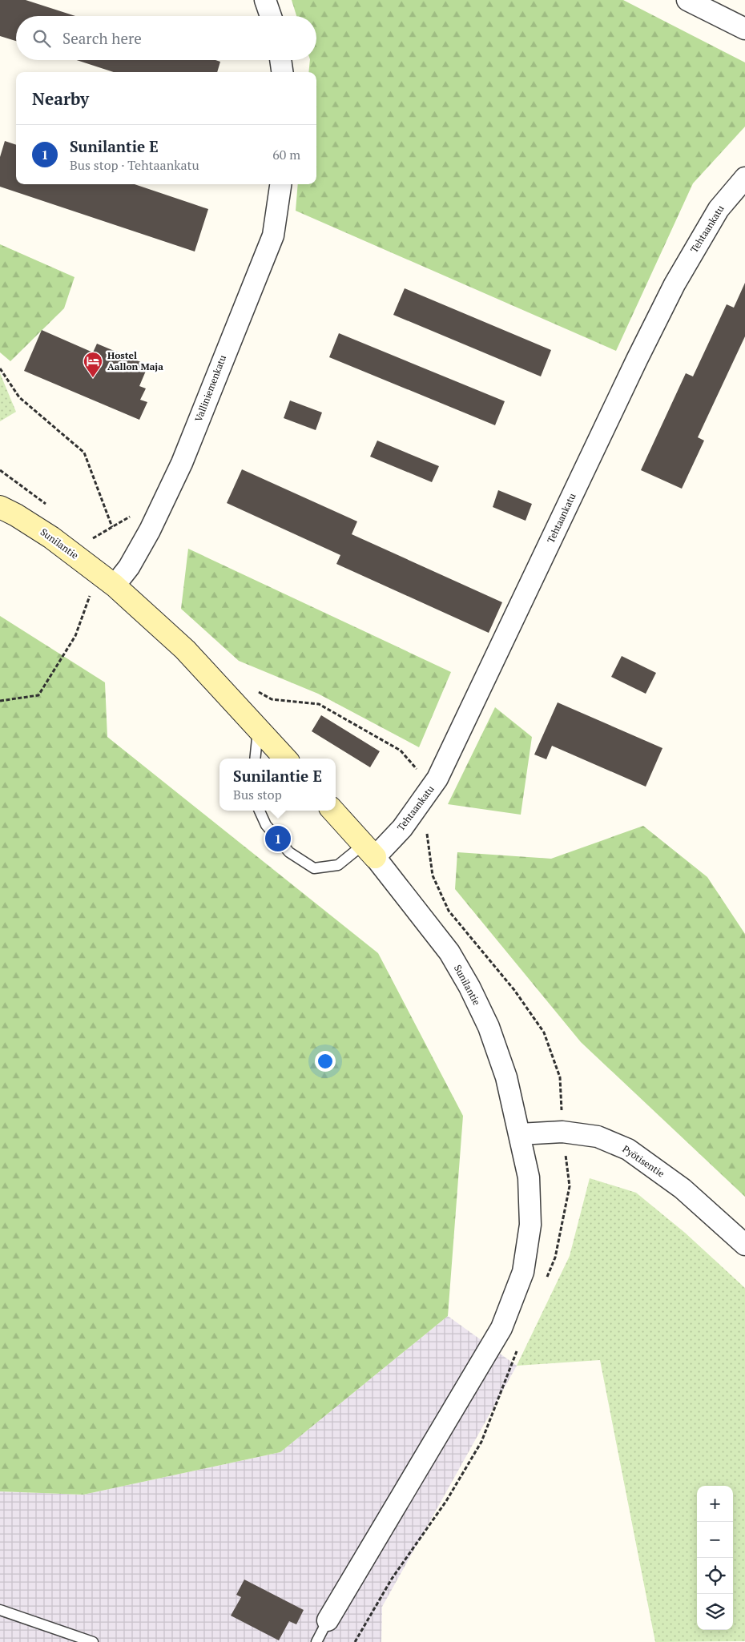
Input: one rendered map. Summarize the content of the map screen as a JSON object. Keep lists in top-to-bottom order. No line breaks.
{"streets":{"street":["Tehtaankatu","Valliniemenkatu","Sunilantie","Pyötisentie"]},"crossings":[["Tehtaankatu","Sunilantie"],["Valliniemenkatu","Sunilantie"],["Sunilantie","Pyötisentie"]],"places":{"hotel":["Hostel Aallon Maja"]},"page":{"search":"Search here","heading":"Nearby","list":[{"mark":"1","name":"Sunilantie E","note":"Bus stop · Tehtaankatu","value":"60 m"}],"popup":["Sunilantie E","Bus stop"],"pins":"1","map_buttons":["+","−"]}}
